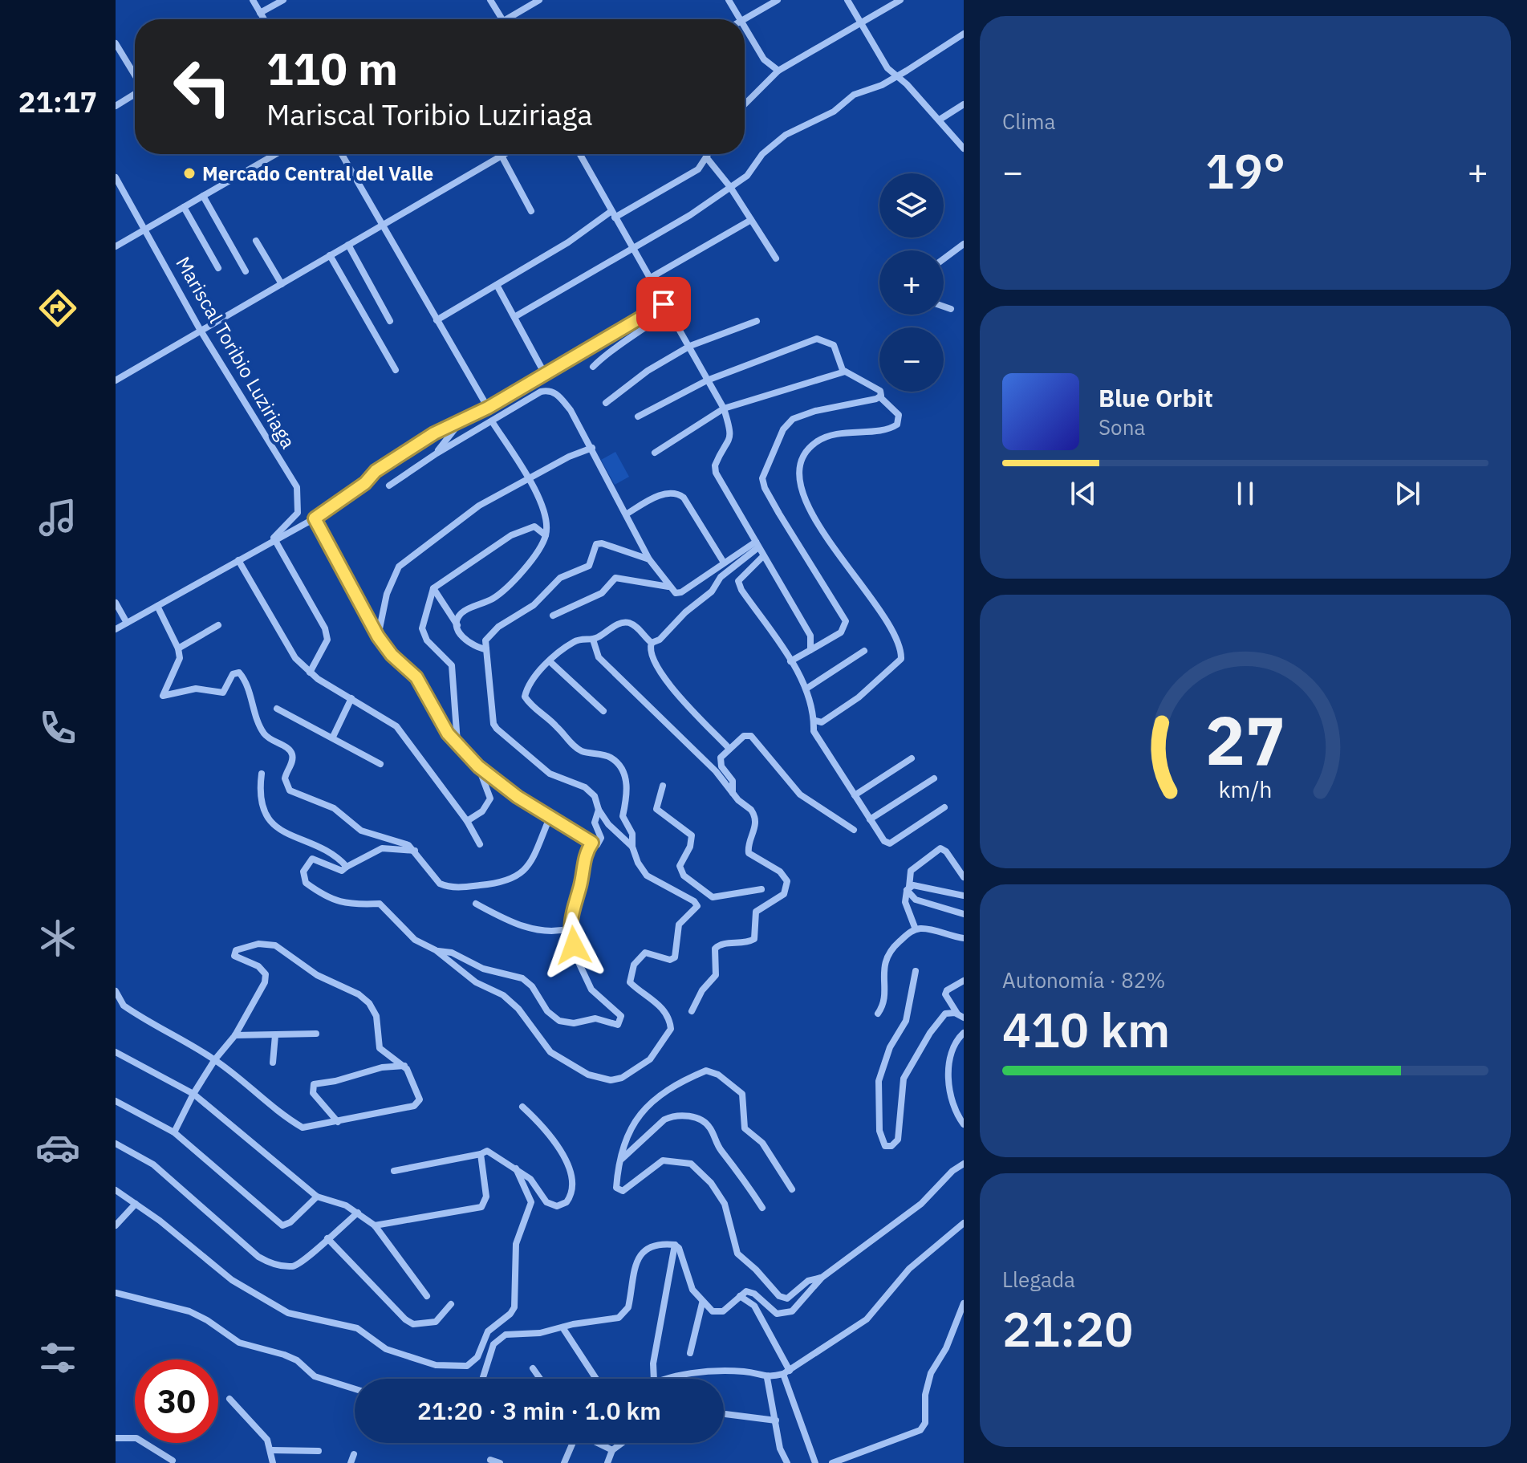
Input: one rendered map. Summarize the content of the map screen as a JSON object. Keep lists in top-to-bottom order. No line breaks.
{"streets":{"street":["Mariscal Toribio Luziriaga"]},"places":["Mercado Central del Valle"],"page":{"tabs":"21:17","tile":["Clima",["Autonomía · 82%","410 km"],["Llegada","21:20"]],"turn":["110 m","Mariscal Toribio Luziriaga"],"heat":["−","19°","+"],"map_buttons":["+","−"],"song":["Blue Orbit","Sona"],"limit":"30","trip":"21:20 · 3 min · 1.0 km","gauge":["27","km/h"]}}
